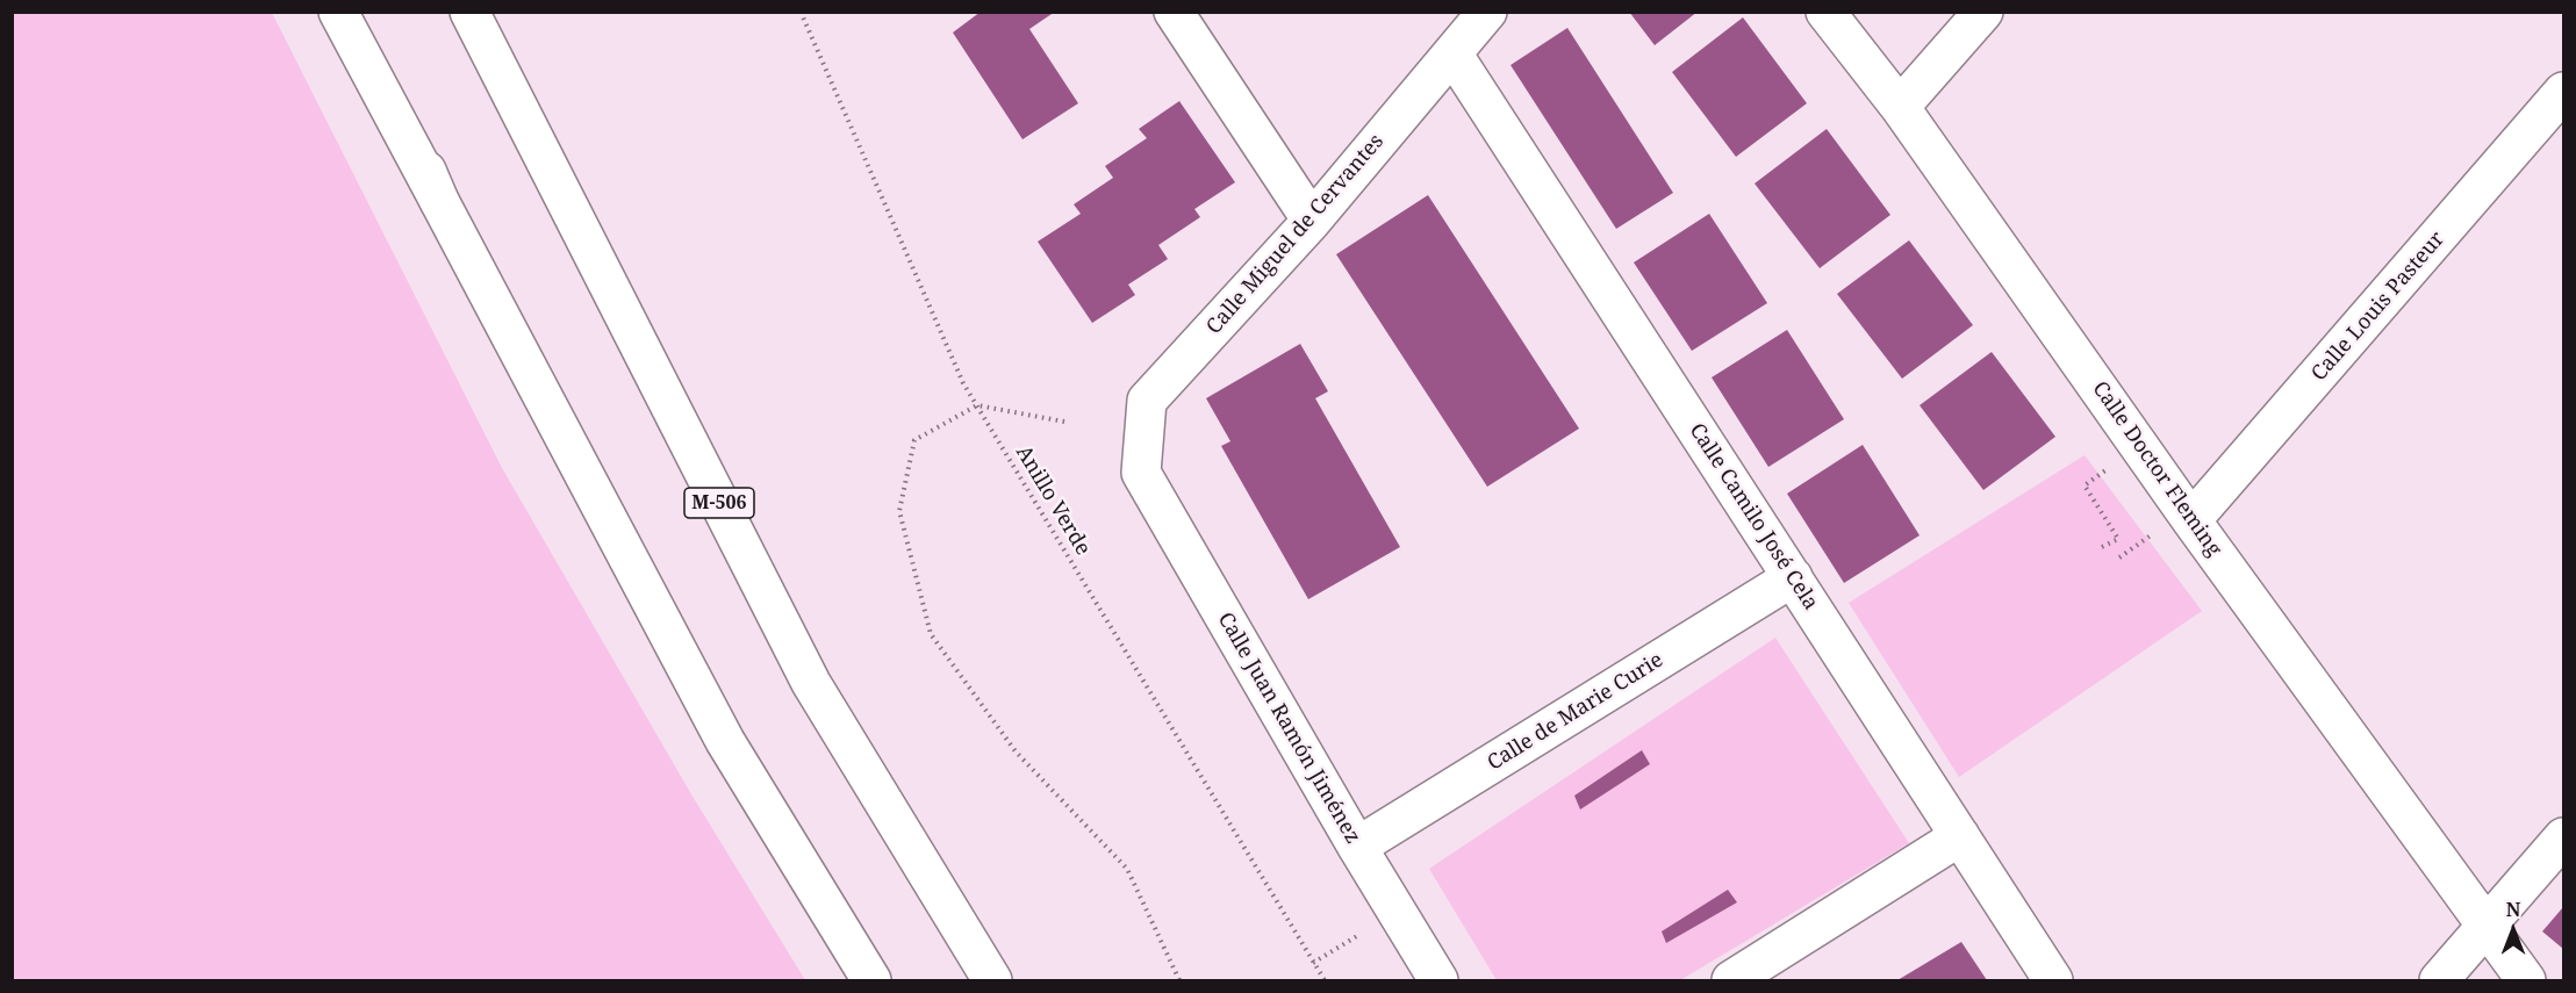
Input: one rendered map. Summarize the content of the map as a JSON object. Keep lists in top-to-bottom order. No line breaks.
{"streets":{"main road":["Calle Miguel de Cervantes","Calle Louis Pasteur","Calle Doctor Fleming","M-506","Calle Camilo José Cela","Calle de Marie Curie","Calle Juan Ramón Jiménez"],"path":["Anillo Verde"]},"crossings":[["Calle Miguel de Cervantes","Calle Camilo José Cela"],["Calle Miguel de Cervantes","Calle Juan Ramón Jiménez"],["Calle Louis Pasteur","Calle Doctor Fleming"],["Calle Camilo José Cela","Calle de Marie Curie"],["Calle de Marie Curie","Calle Juan Ramón Jiménez"]],"north":"top"}
